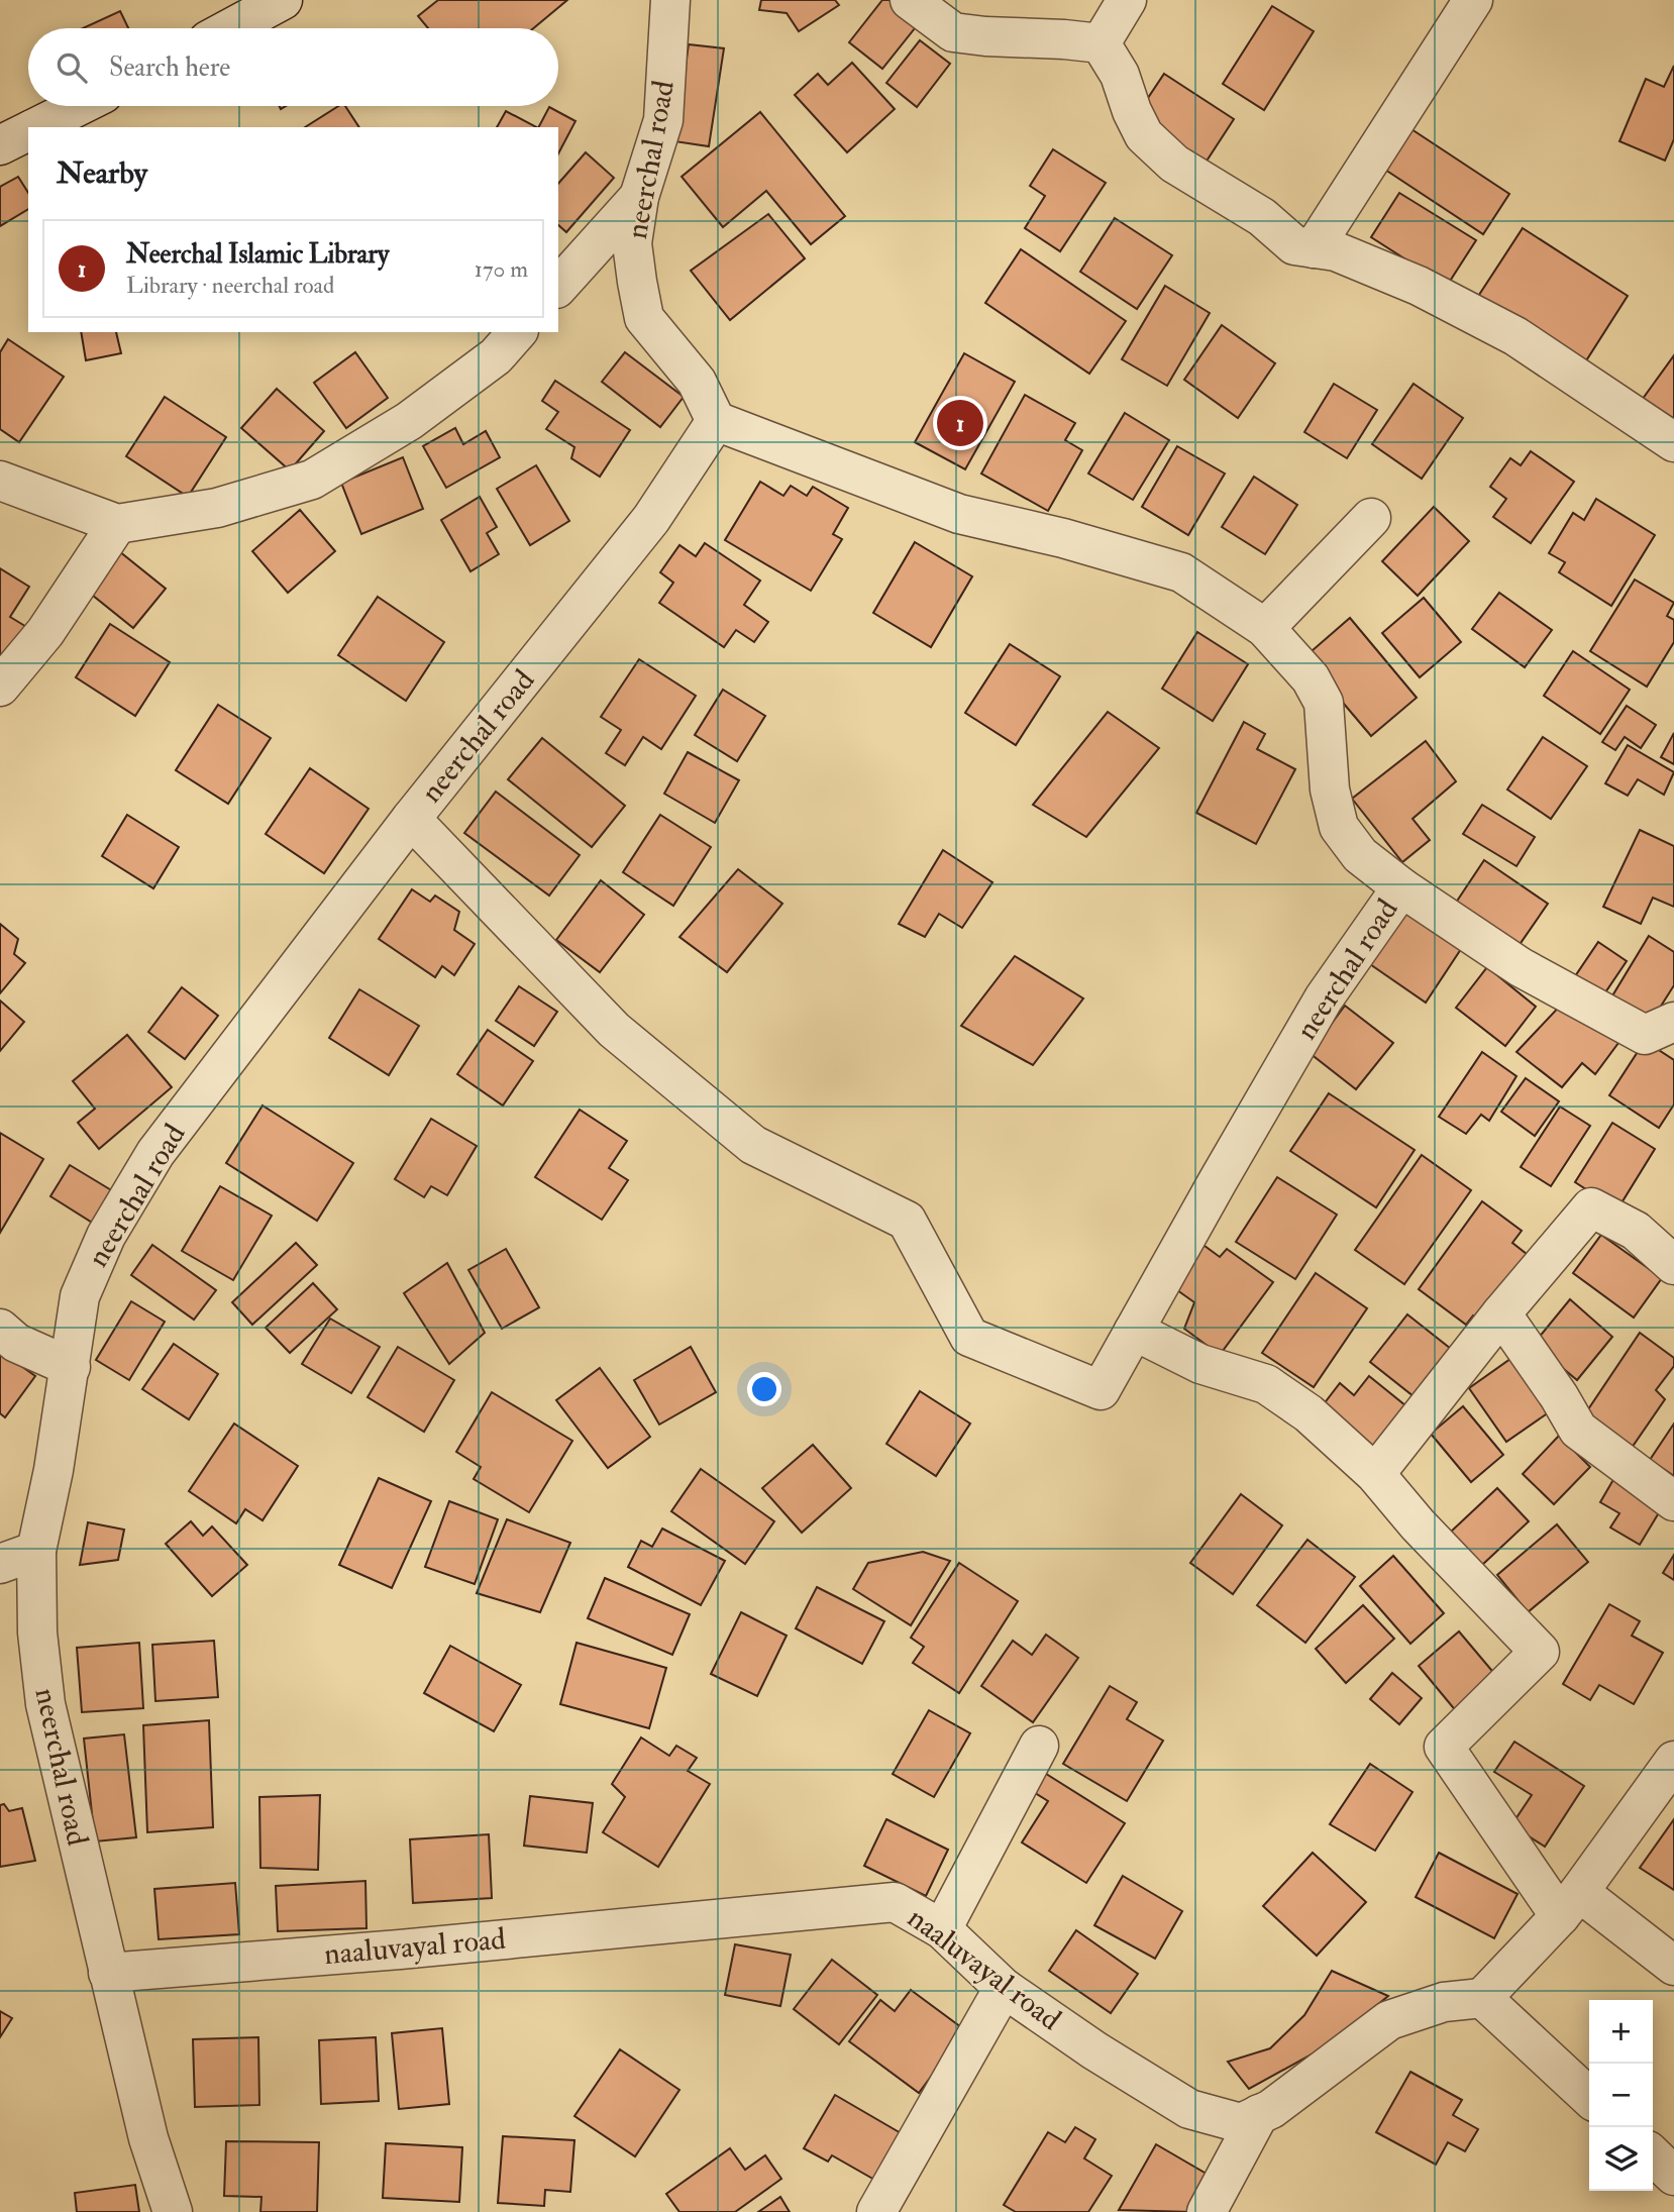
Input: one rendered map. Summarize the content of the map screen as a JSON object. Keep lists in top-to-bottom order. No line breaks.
{"streets":{"street":["neerchal road","naaluvayal road"]},"crossings":[["neerchal road","naaluvayal road"]],"page":{"search":"Search here","heading":"Nearby","list":[{"mark":"1","name":"Neerchal Islamic Library","note":"Library · neerchal road","value":"170 m"}],"pins":"1","map_buttons":["+","−"]}}
